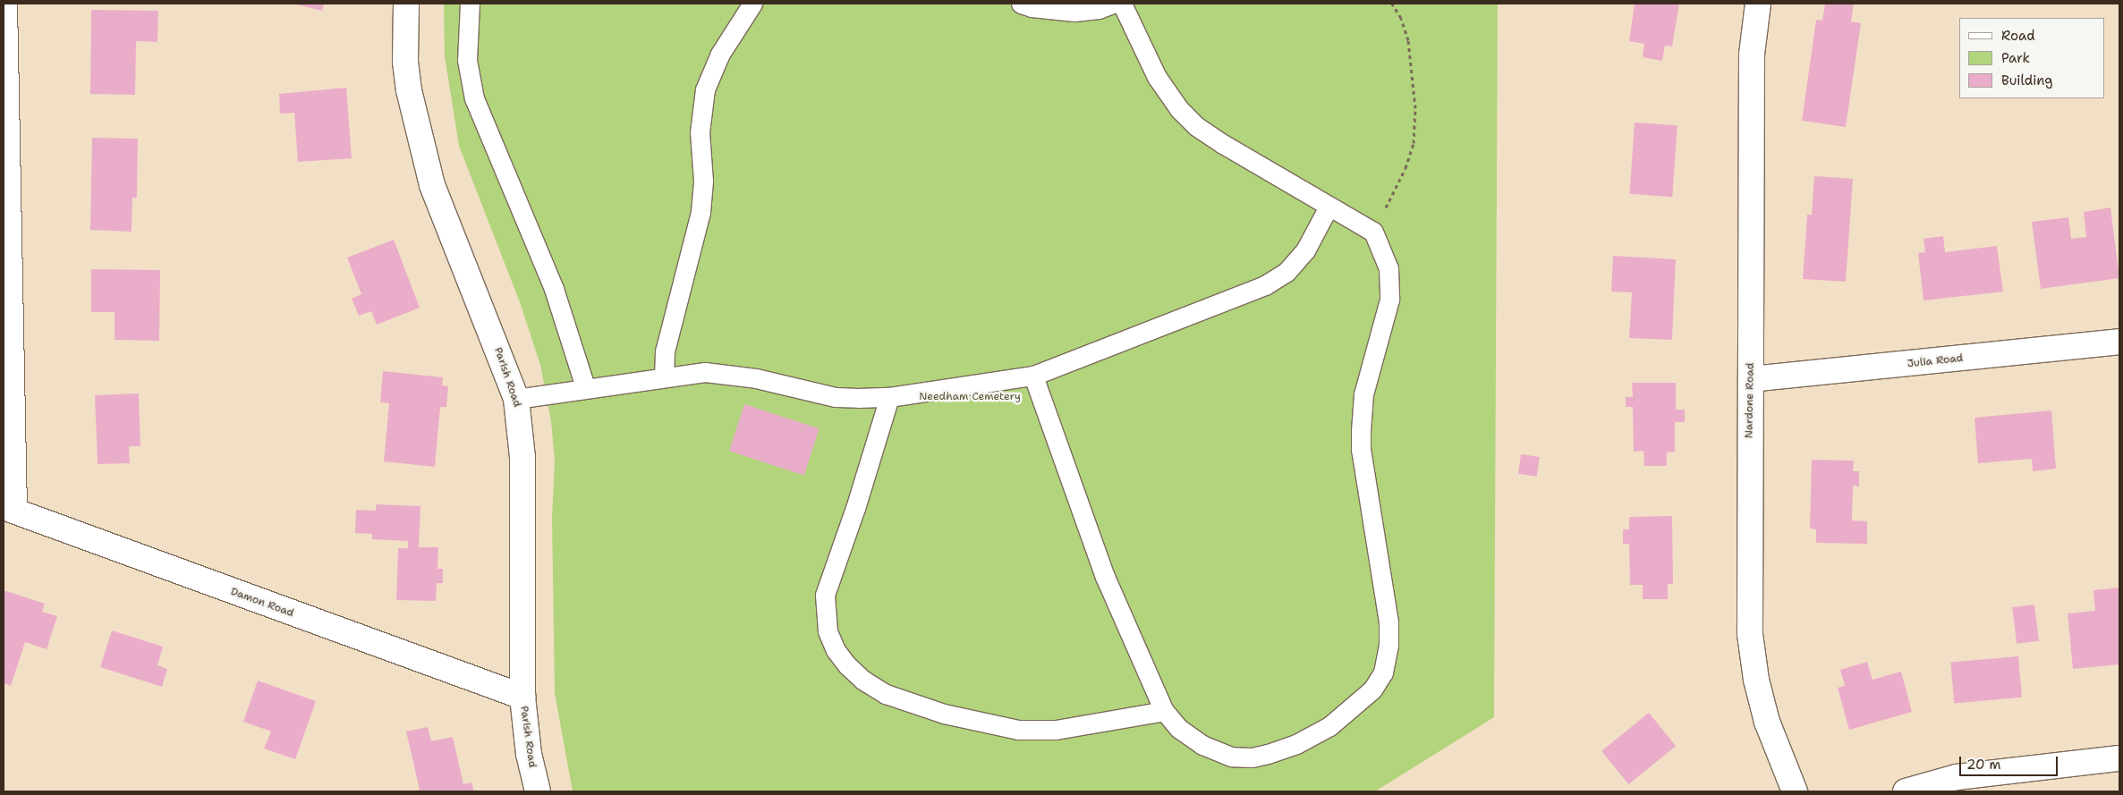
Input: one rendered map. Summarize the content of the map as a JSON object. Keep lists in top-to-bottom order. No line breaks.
{"streets":{"street":["Julia Road","Parish Road","Nardone Road","Damon Road"]},"crossings":[["Julia Road","Nardone Road"],["Parish Road","Damon Road"]],"parks":["Needham Cemetery"],"legend":["Road","Park","Building"],"scale_bar":"20 m"}
